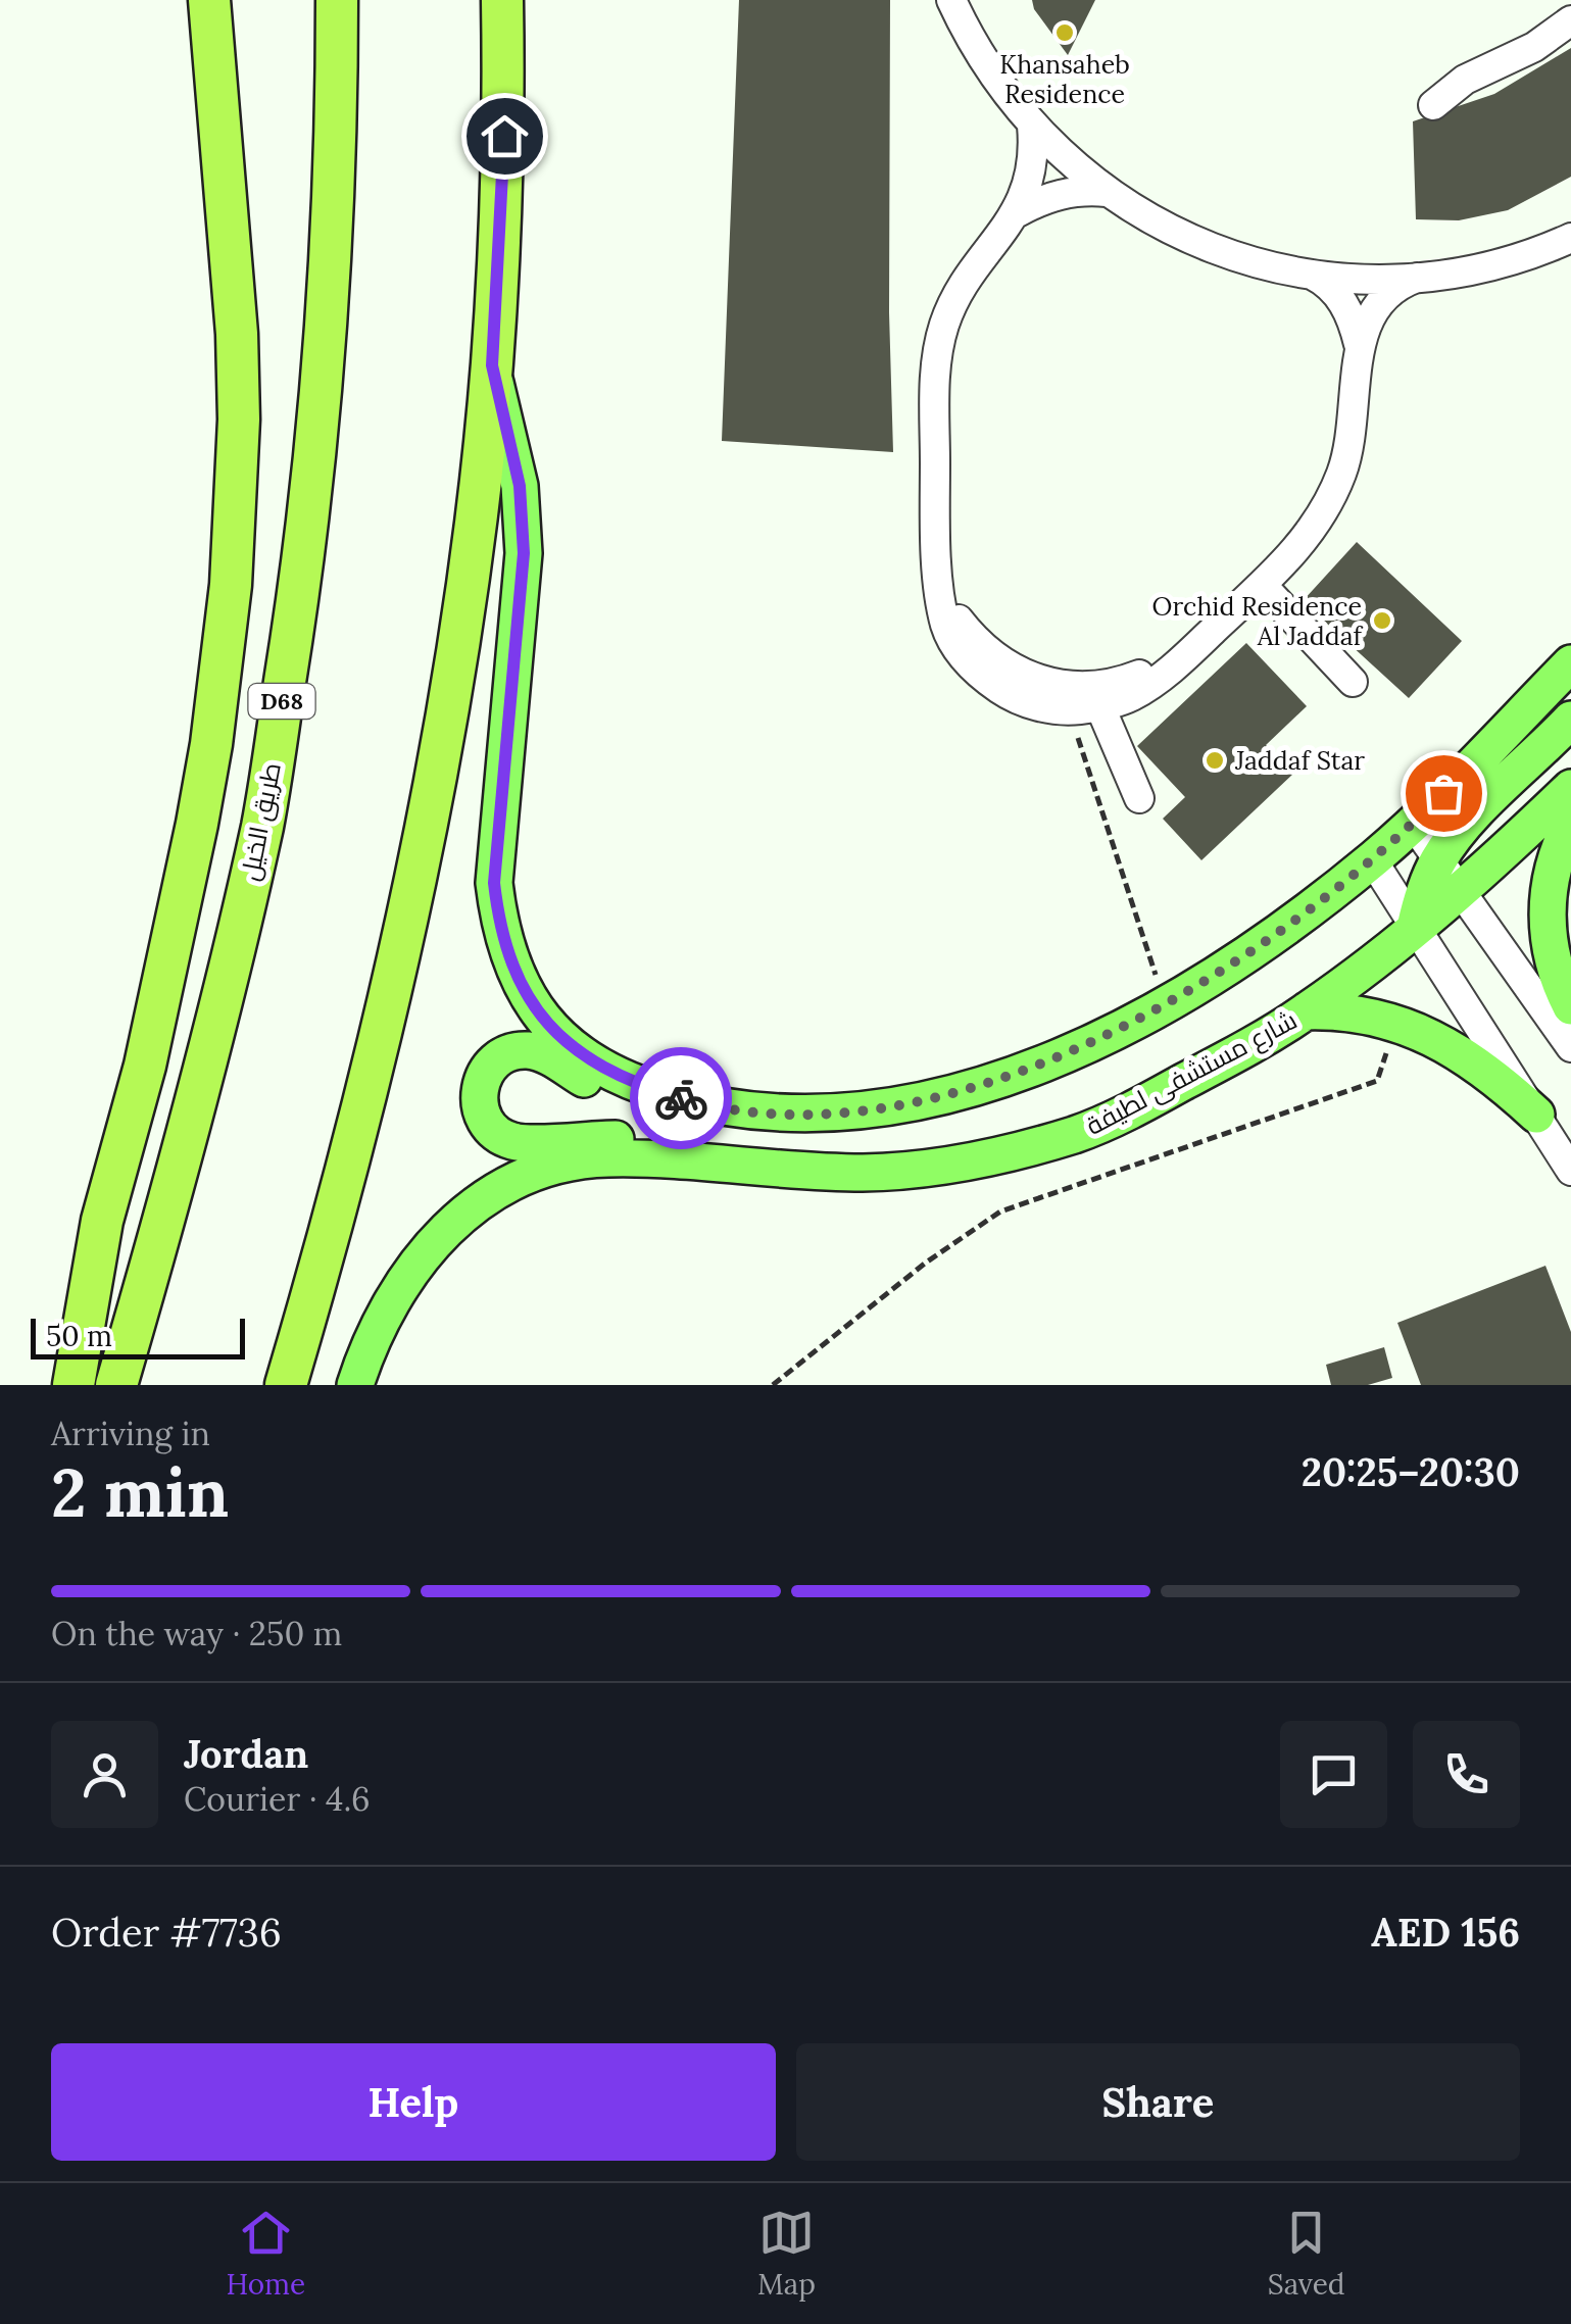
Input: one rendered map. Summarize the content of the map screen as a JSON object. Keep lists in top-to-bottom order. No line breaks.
{"streets":{"highway":["D68","طريق الخيل"],"main road":["شارع مستشفى لطيفة"]},"places":["Khansaheb Residence","Orchid Residence Al Jaddaf","Jaddaf Star"],"scale_bar":"50 m","page":{"scale":"50 m","heading":["2 min","Arriving in","20:25–20:30"],"panel":["Jordan","Courier · 4.6","Order #7736","AED 156"],"bar":"On the way · 250 m","buttons":["Help","Share"],"tabs":["Home","Map","Saved"]}}
